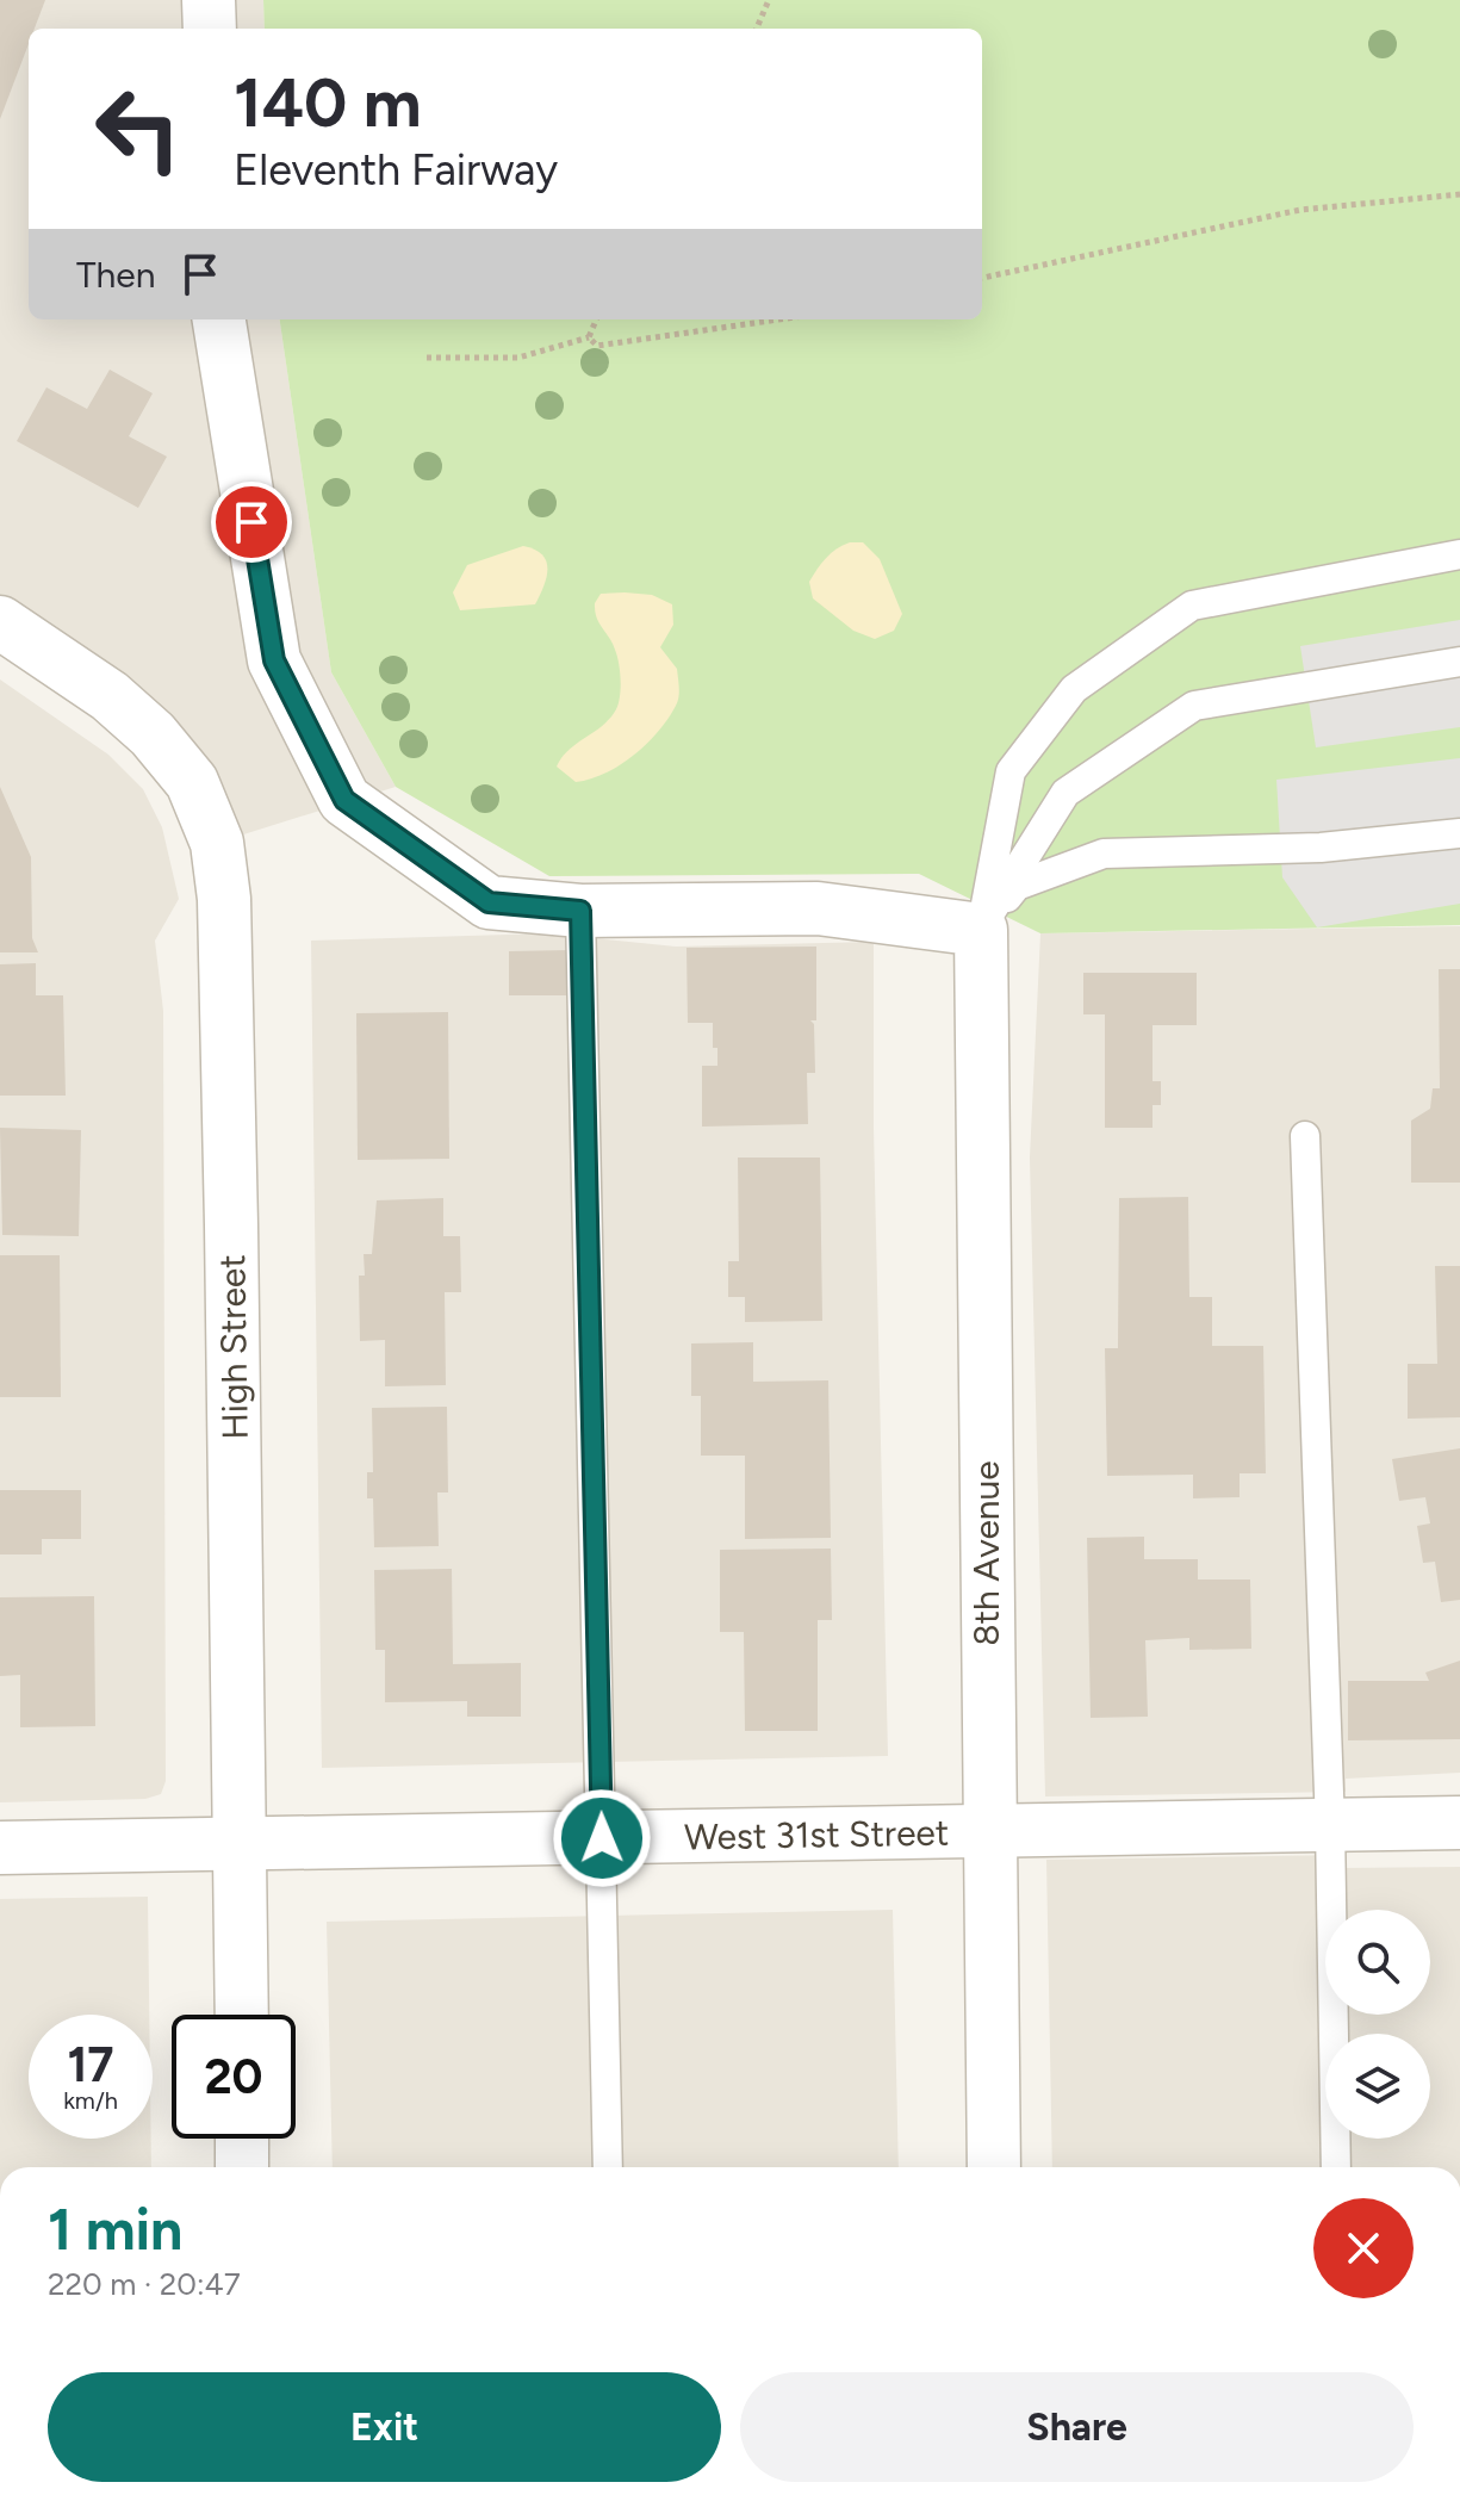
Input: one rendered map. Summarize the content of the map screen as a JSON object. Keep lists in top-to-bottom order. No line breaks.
{"streets":{"street":["High Street","8th Avenue","West 31st Street"]},"crossings":[["High Street","West 31st Street"],["8th Avenue","West 31st Street"]],"page":{"turn":["140 m","Eleventh Fairway"],"then":"Then","speed":"17 km/h","limit":"20","heading":["1 min","220 m · 20:47"],"buttons":["Exit","Share"]}}
